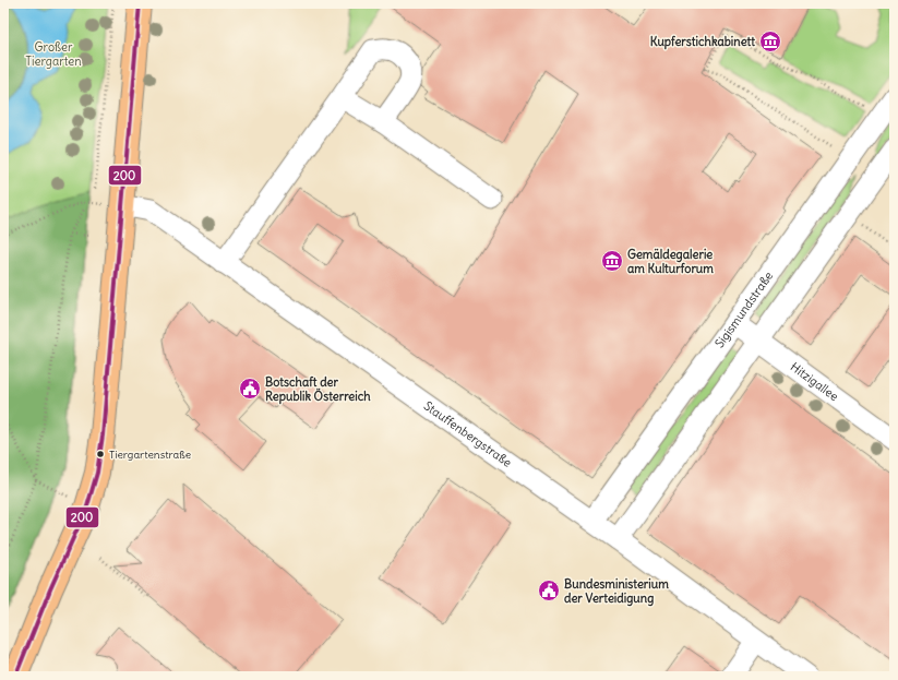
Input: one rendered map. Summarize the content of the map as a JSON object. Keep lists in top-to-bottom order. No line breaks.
{"streets":{"street":["Sigismundstraße","Hitzigallee","Stauffenbergstraße"]},"crossings":[["Sigismundstraße","Hitzigallee"],["Sigismundstraße","Stauffenbergstraße"]],"parks":["Großer Tiergarten"],"places":{"museum":["Kupferstichkabinett","Gemäldegalerie am Kulturforum"],"public building":["Botschaft der Republik Österreich","Bundesministerium der Verteidigung"],"other":["Tiergartenstraße"]},"lines":["transit line 200"]}
